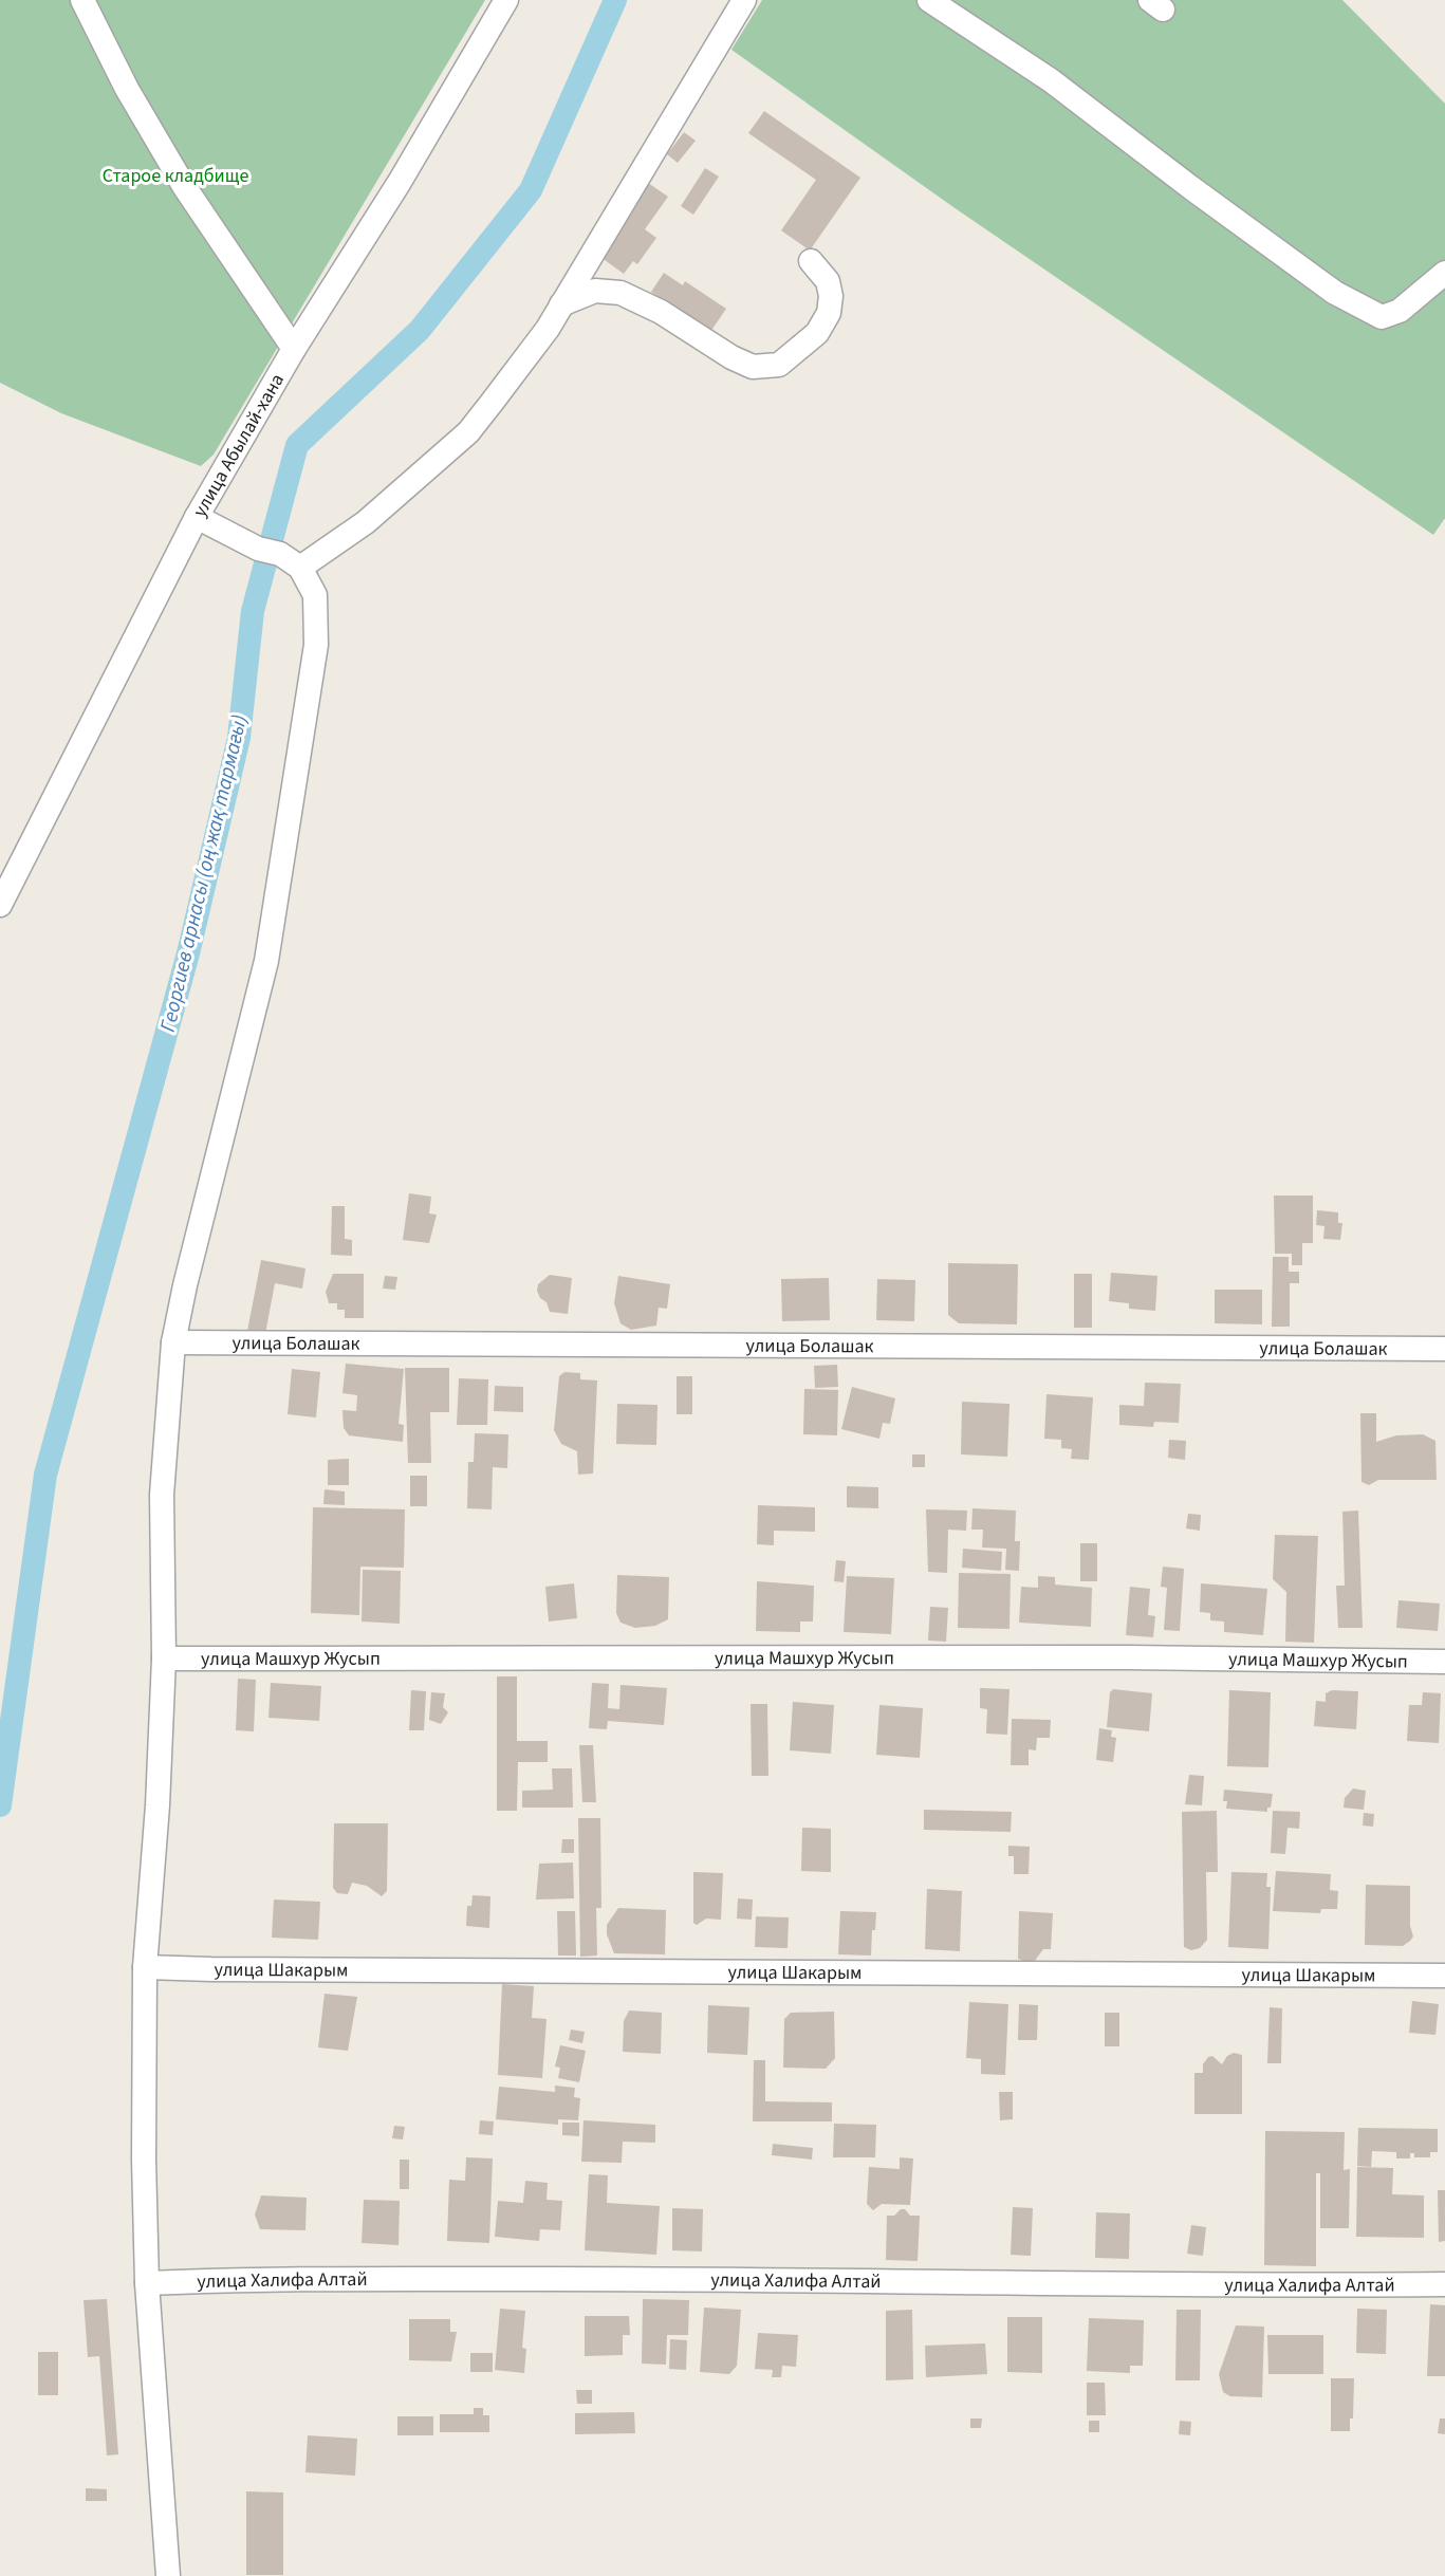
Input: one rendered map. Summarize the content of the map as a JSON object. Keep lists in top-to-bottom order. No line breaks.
{"streets":{"street":["улица Абылай-хана","улица Болашак","улица Машхур Жусып","улица Шакарым","улица Халифа Алтай"]},"water":["Георгиев арнасы (оң жақ тармағы)"],"parks":["Старое кладбище"]}
